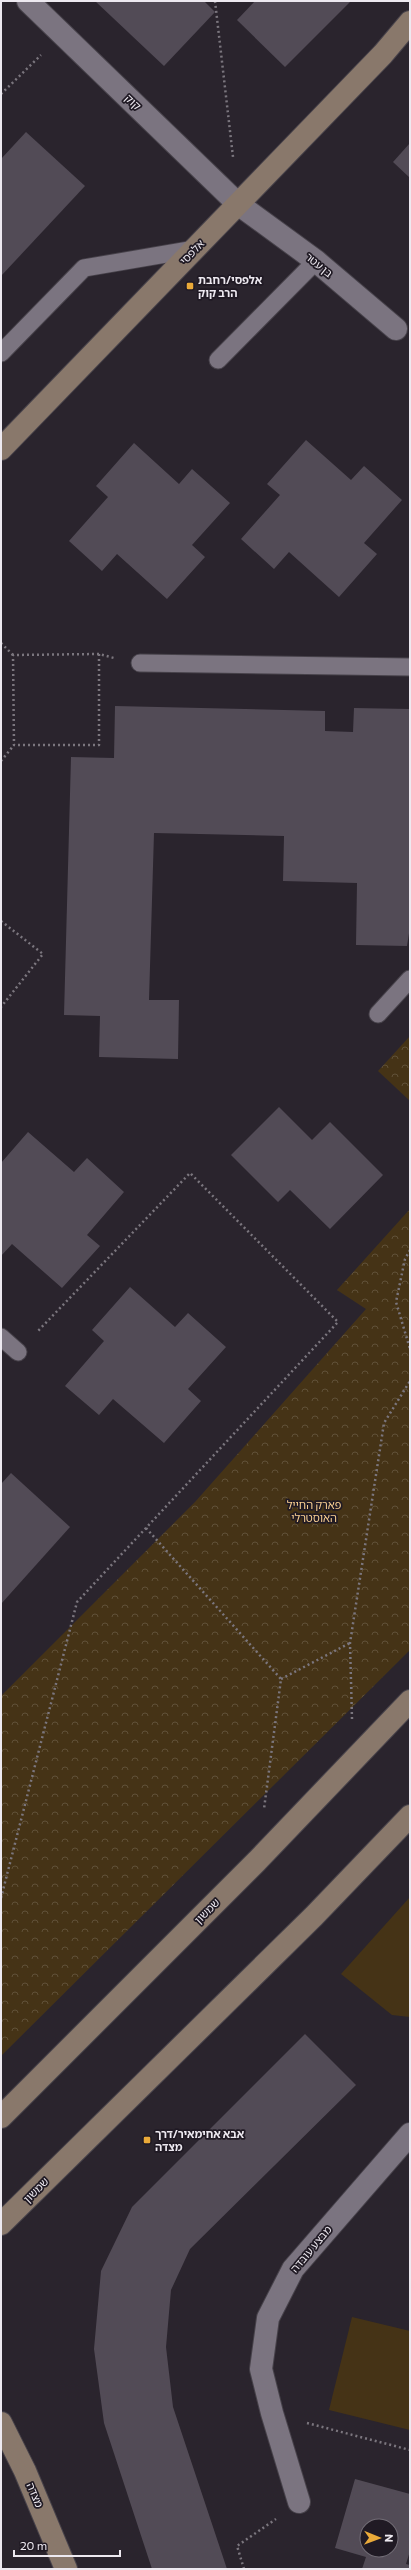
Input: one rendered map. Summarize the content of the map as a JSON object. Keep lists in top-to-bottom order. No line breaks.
{"streets":{"main road":["אלפסי","שמשון","מצדה"],"street":["קוק","בן עטר","מבצע עובדה"]},"crossings":[["קוק","אלפסי"],["קוק","בן עטר"],["אלפסי","בן עטר"]],"parks":["פארק החייל האוסטרלי"],"places":{"transit":["אלפסי/רחבת הרב קוק","אבא אחימאיר/דרך מצדה"]},"scale_bar":"20 m","north":"right"}
